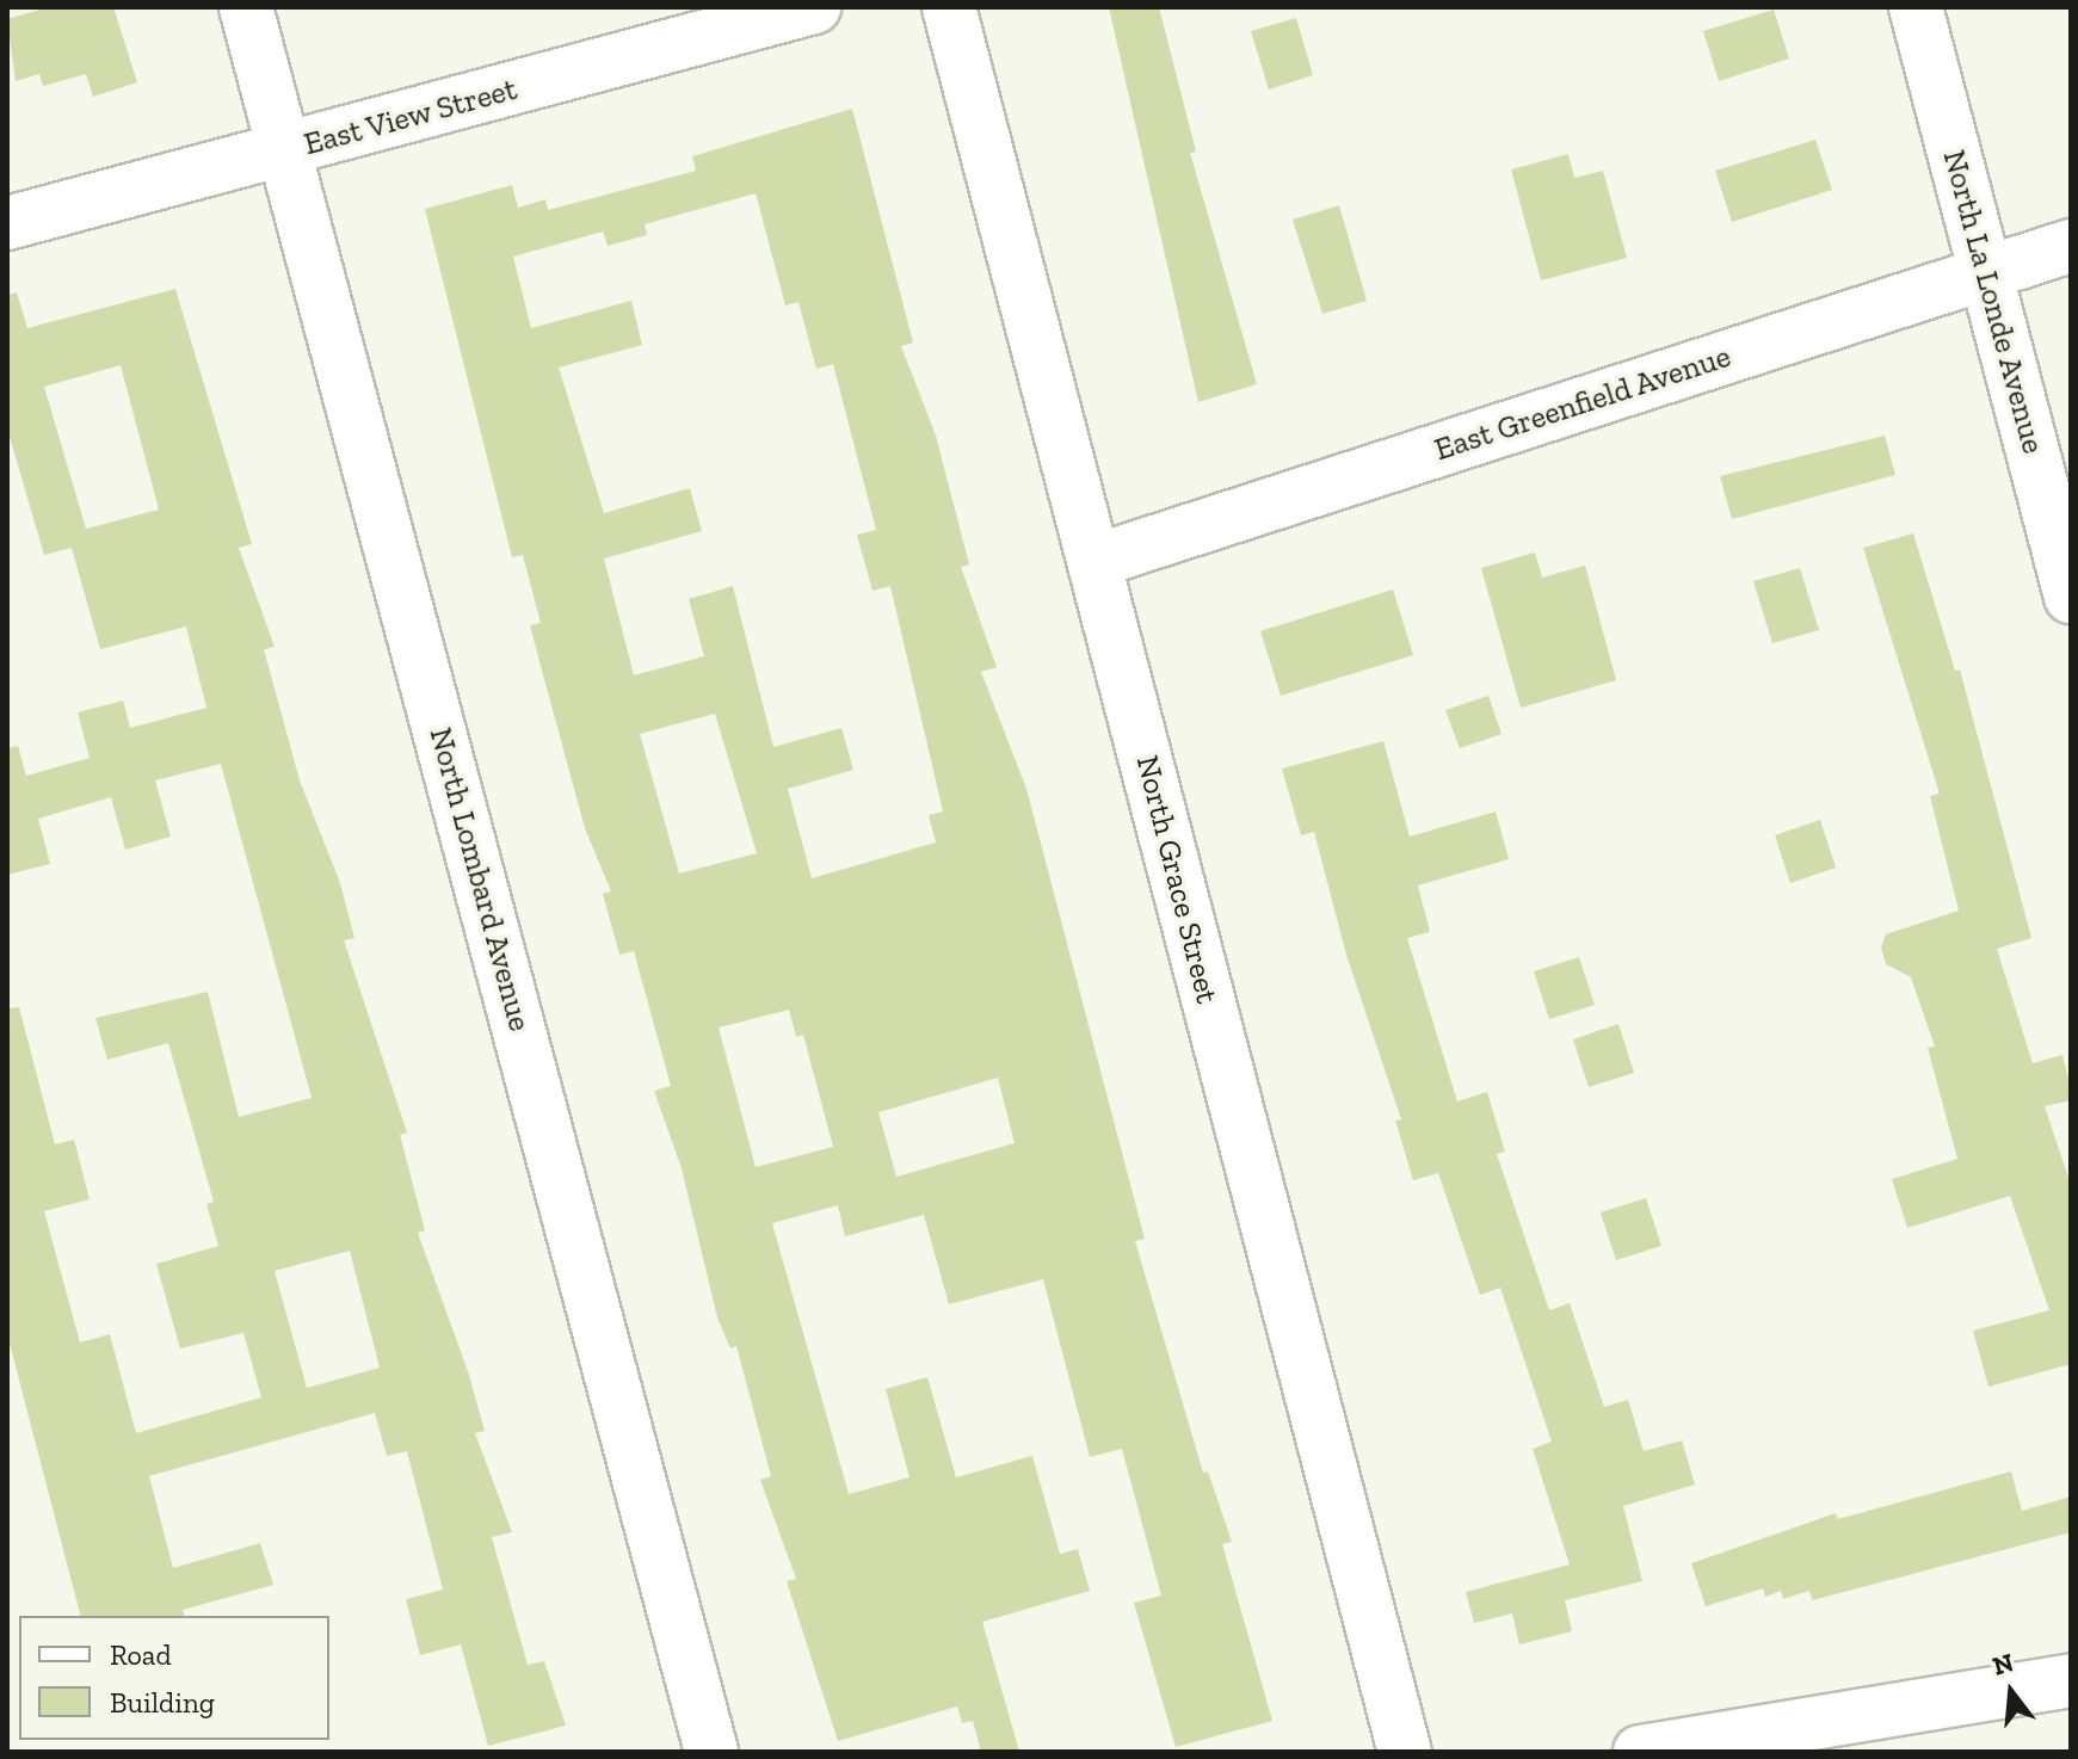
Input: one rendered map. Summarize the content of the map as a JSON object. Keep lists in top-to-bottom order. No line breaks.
{"streets":{"street":["East View Street","North La Londe Avenue","East Greenfield Avenue","North Lombard Avenue","North Grace Street"]},"crossings":[["East View Street","North Lombard Avenue"],["North La Londe Avenue","East Greenfield Avenue"],["East Greenfield Avenue","North Grace Street"]],"legend":["Road","Building"],"north":"top"}
